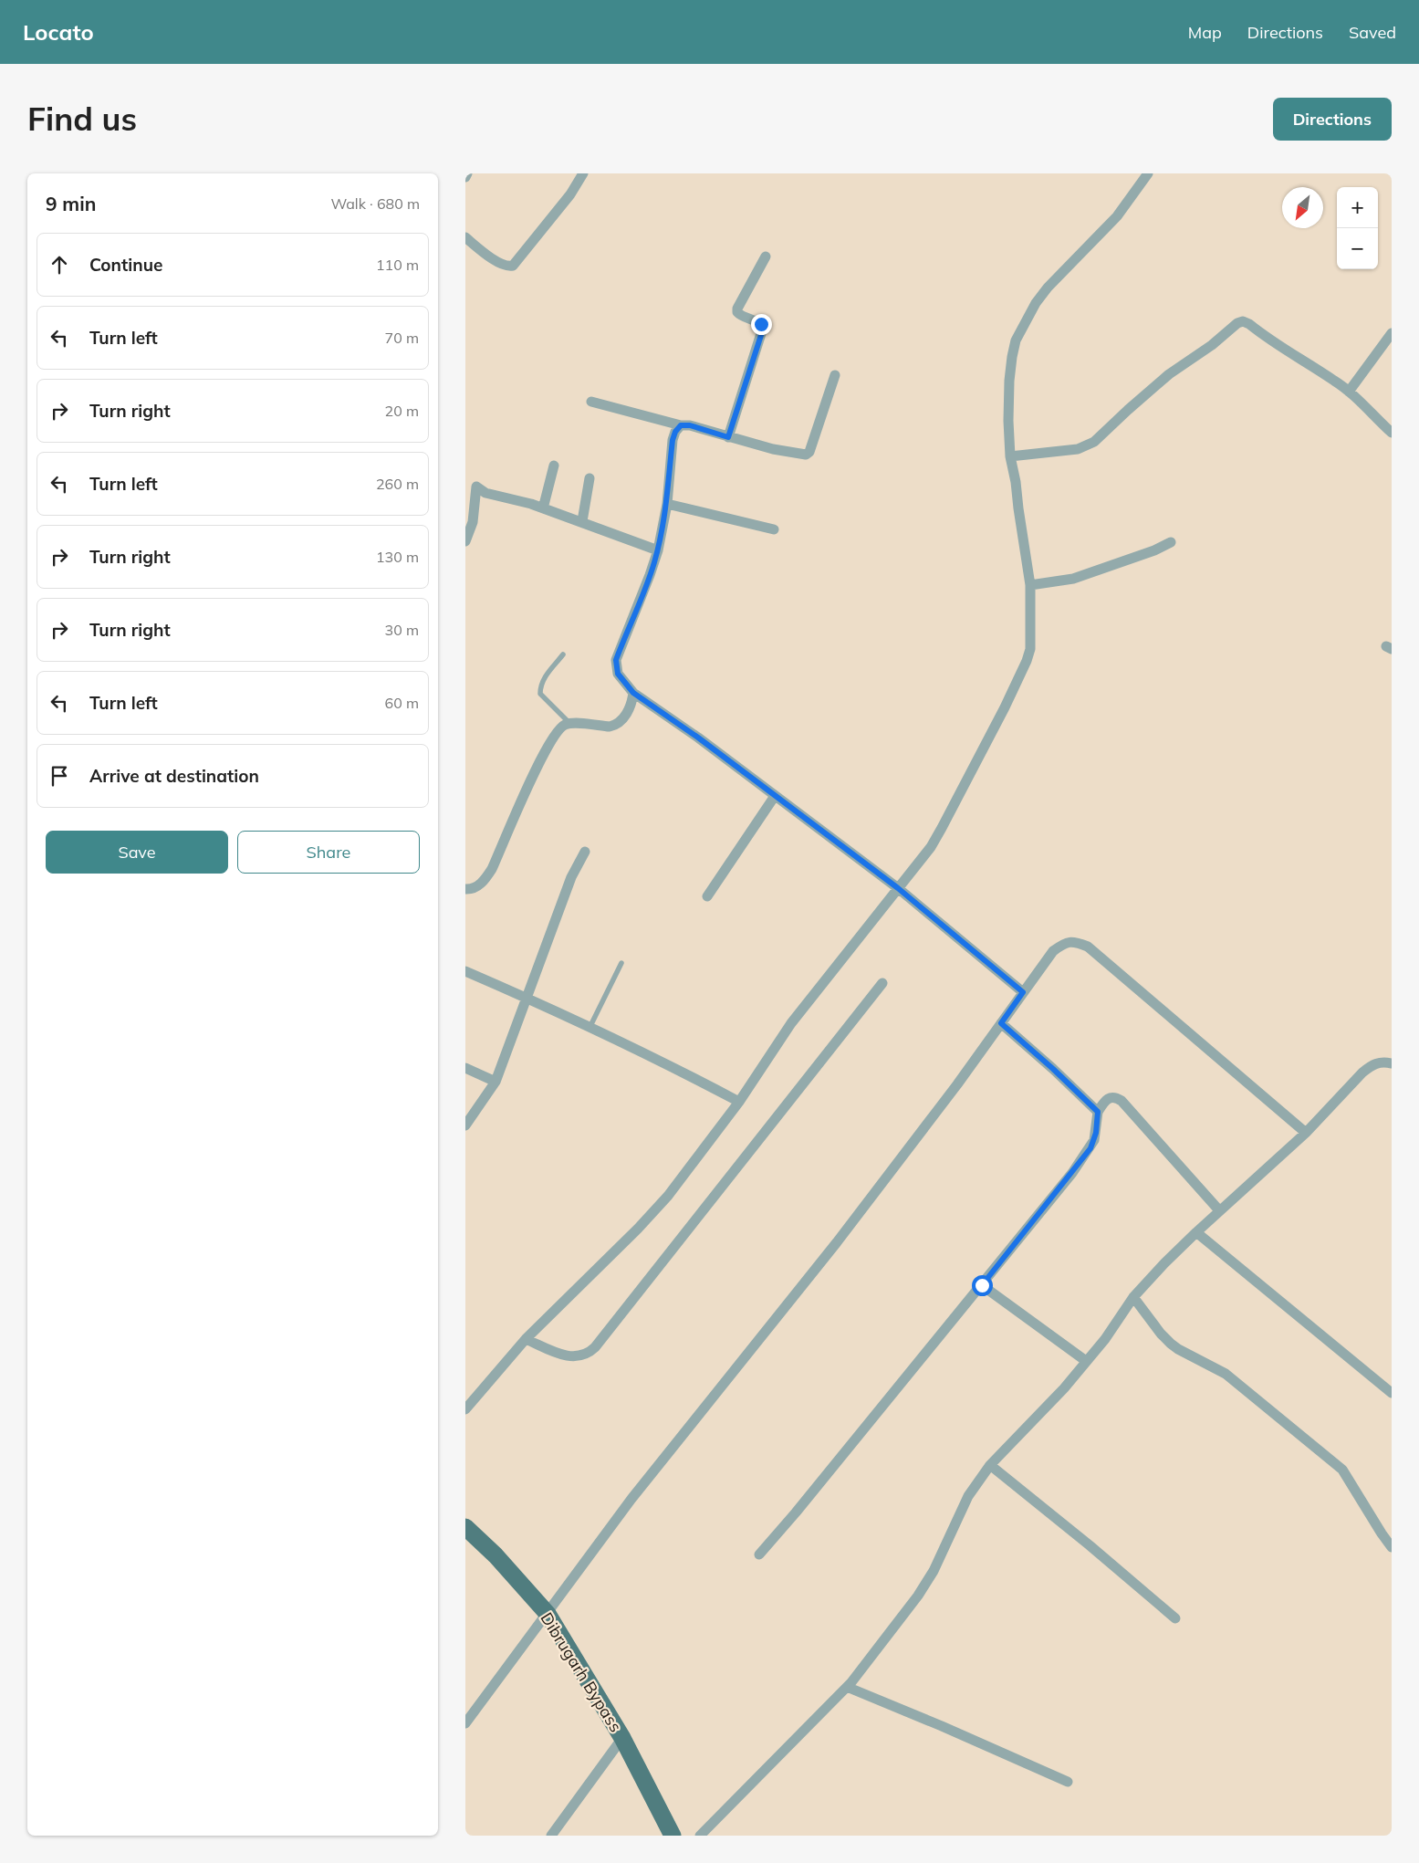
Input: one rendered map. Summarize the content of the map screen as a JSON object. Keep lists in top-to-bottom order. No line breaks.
{"streets":{"main road":["Dibrugarh Bypass"]},"north":"bottom left","page":{"header":"Locato","nav":["Map","Directions","Saved"],"buttons":["Directions",["Save","Share"]],"title":"Find us","heading":["9 min","Walk · 680 m"],"map_buttons":["+","−"],"list":[["Continue","110 m"],["Turn left","70 m"],["Turn right","20 m"],["Turn left","260 m"],["Turn right","130 m"],["Turn right","30 m"],["Turn left","60 m"],"Arrive at destination"]}}
